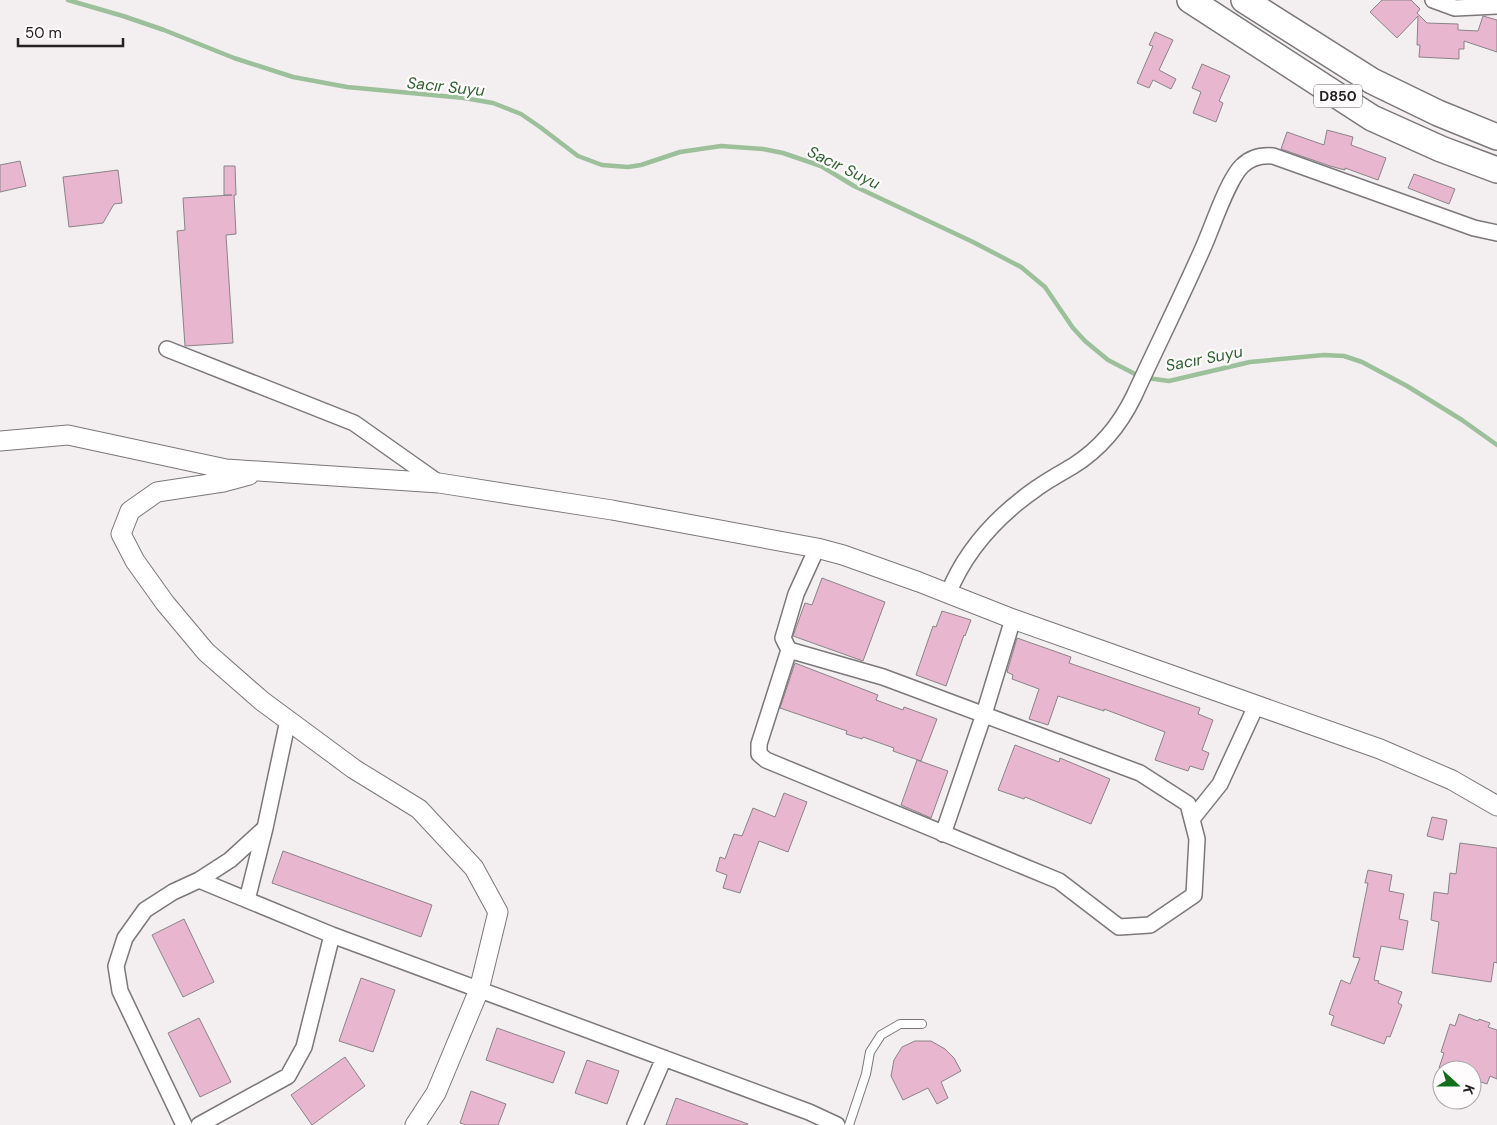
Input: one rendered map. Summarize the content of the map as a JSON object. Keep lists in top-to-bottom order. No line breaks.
{"streets":{"highway":["D850"]},"water":["Sacır Suyu"],"scale_bar":"50 m","north":"right"}
